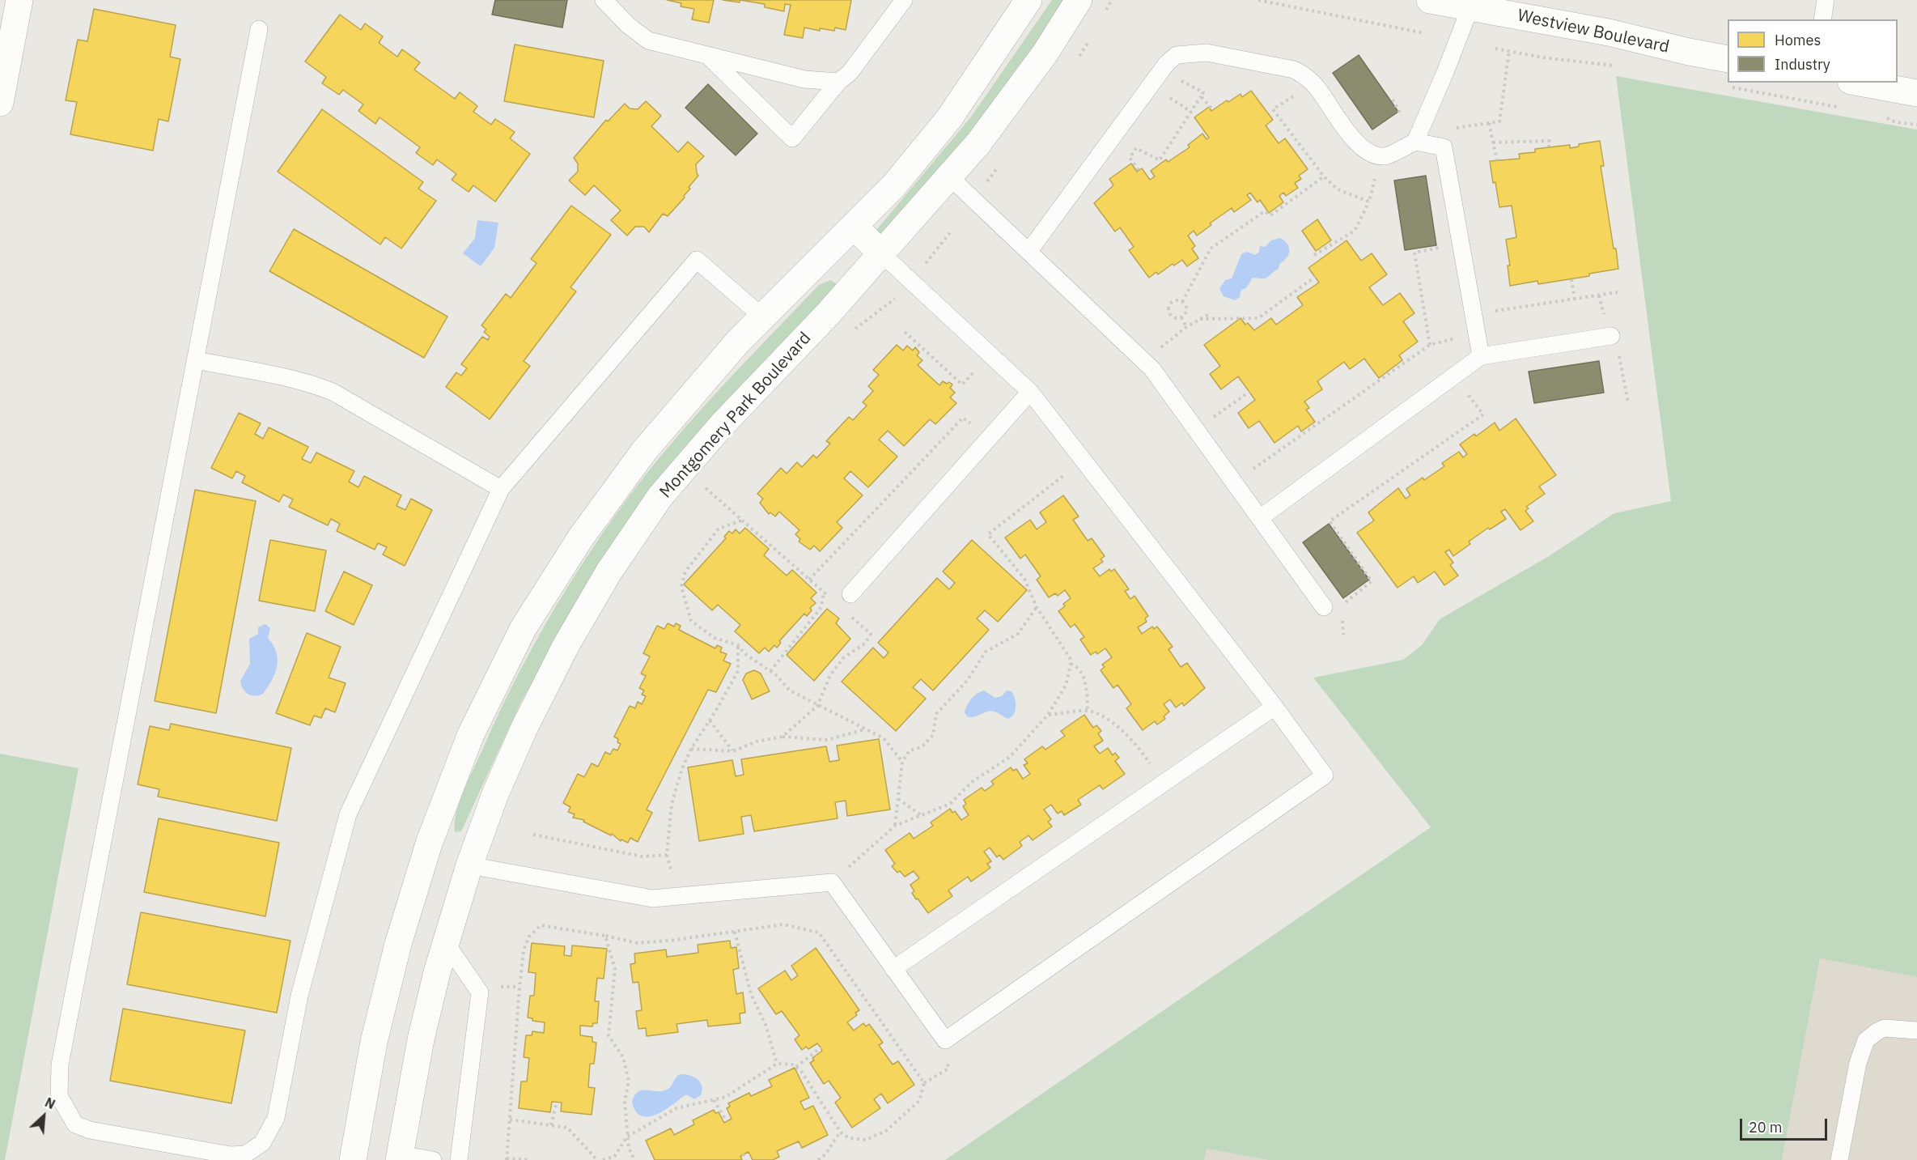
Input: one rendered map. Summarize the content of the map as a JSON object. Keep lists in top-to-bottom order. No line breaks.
{"streets":{"street":["Westview Boulevard","Montgomery Park Boulevard"]},"legend":["Homes","Industry"],"scale_bar":"20 m","north":"top right"}
